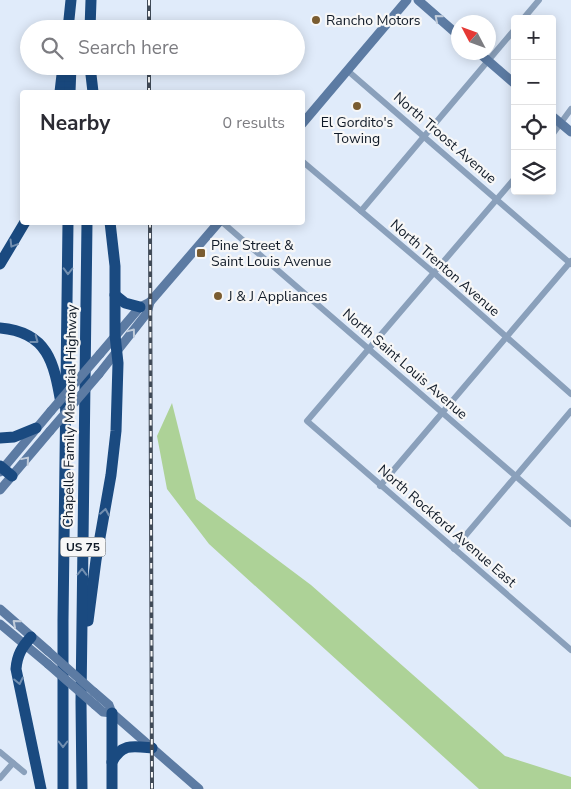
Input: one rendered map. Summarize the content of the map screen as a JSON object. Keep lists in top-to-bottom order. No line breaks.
{"streets":{"highway":["Chapelle Family Memorial Highway","US 75"],"street":["North Troost Avenue","North Trenton Avenue","North Saint Louis Avenue","North Rockford Avenue East"]},"crossings":[["North Saint Louis Avenue","North Rockford Avenue East"]],"places":{"other":["Rancho Motors","El Gordito's Towing","J & J Appliances"],"transit":["Pine Street & Saint Louis Avenue"]},"north":"top left","page":{"map_buttons":["+","−"],"search":"Search here","heading":["Nearby","0 results"]}}
